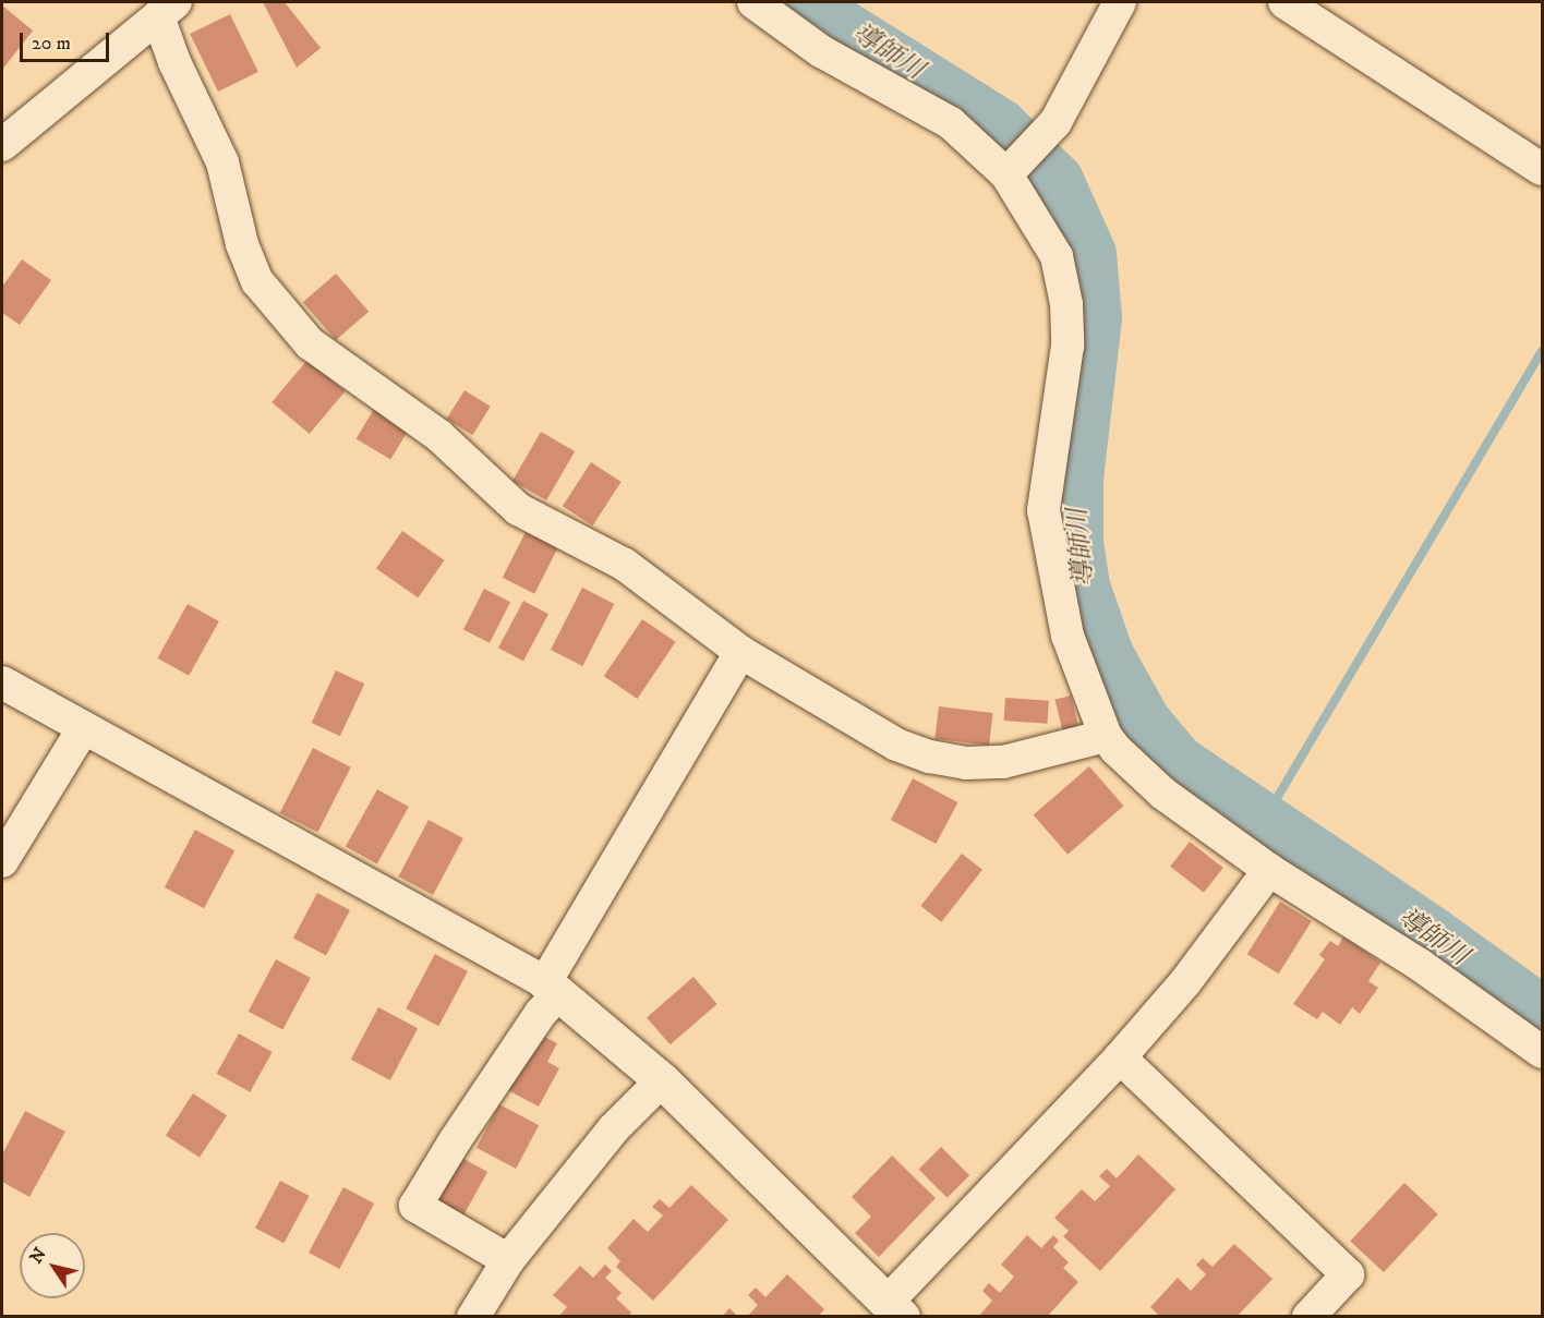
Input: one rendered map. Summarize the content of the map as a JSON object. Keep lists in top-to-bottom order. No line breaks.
{"water":["導師川"],"scale_bar":"20 m","north":"top left"}
